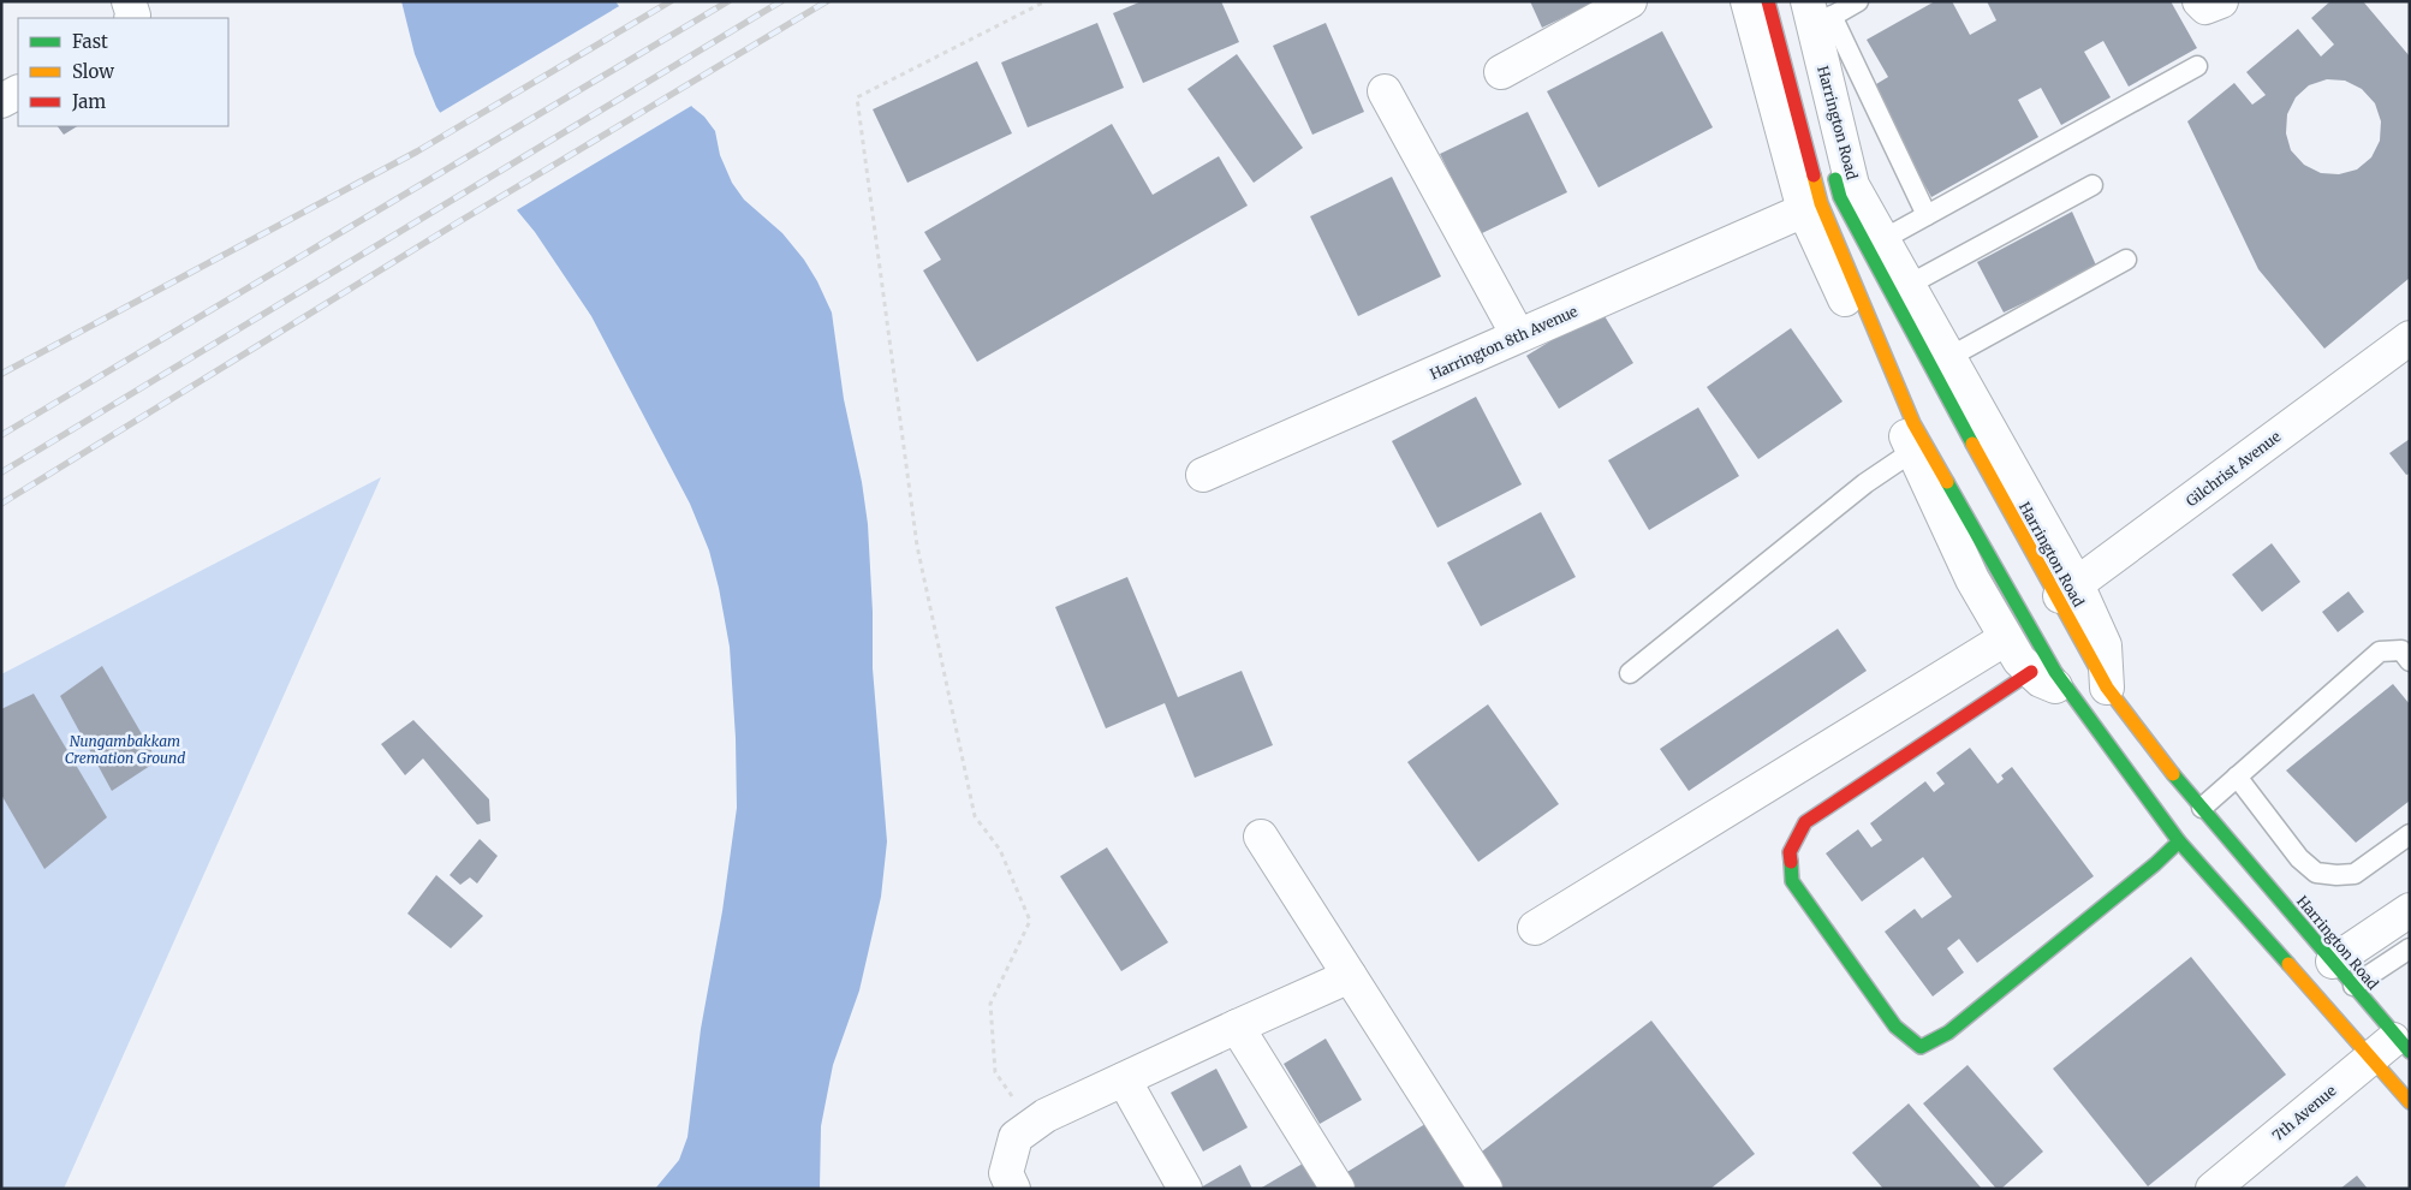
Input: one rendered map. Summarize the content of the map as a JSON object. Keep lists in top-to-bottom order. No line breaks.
{"streets":{"street":["Harrington Road","Harrington 8th Avenue","Gilchrist Avenue","7th Avenue"]},"crossings":[["Harrington Road","Gilchrist Avenue"],["Harrington Road","7th Avenue"]],"parks":["Nungambakkam Cremation Ground"],"legend":["Fast","Slow","Jam"]}
